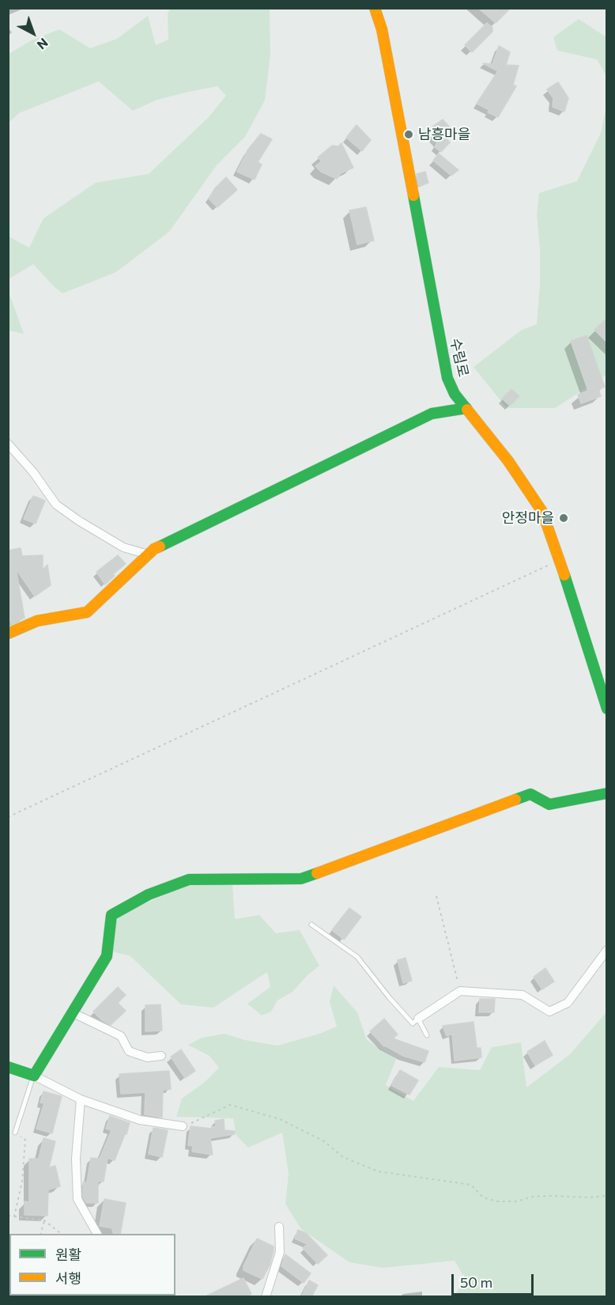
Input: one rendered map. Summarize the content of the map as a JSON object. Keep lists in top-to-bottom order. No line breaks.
{"streets":{"street":["수림로"]},"places":["남흥마을","안정마을"],"legend":["원활","서행"],"scale_bar":"50 m","north":"bottom right"}
